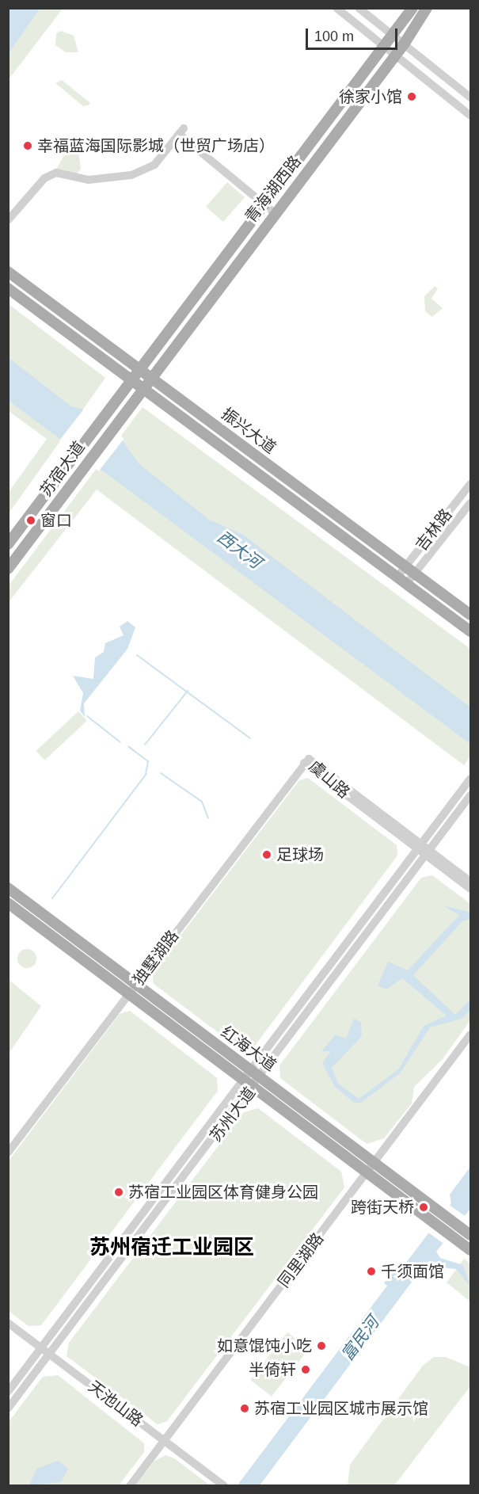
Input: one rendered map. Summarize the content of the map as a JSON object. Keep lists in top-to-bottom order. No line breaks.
{"streets":{"main road":["青海湖西路","振兴大道","苏宿大道","红海大道"],"street":["吉林路","虞山路","独墅湖路","苏州大道","同里湖路","天池山路"]},"crossings":[["青海湖西路","振兴大道"],["青海湖西路","苏宿大道"],["振兴大道","苏宿大道"],["振兴大道","吉林路"],["虞山路","独墅湖路"],["虞山路","苏州大道"],["独墅湖路","红海大道"],["红海大道","苏州大道"],["红海大道","同里湖路"],["苏州大道","天池山路"],["同里湖路","天池山路"]],"districts":["苏州宿迁工业园区"],"water":["西大河","富民河"],"places":["徐家小馆","幸福蓝海国际影城（世贸广场店）","窗口","足球场","苏宿工业园区体育健身公园","跨街天桥","千须面馆","如意馄饨小吃","半倚轩","苏宿工业园区城市展示馆"],"scale_bar":"100 m"}
